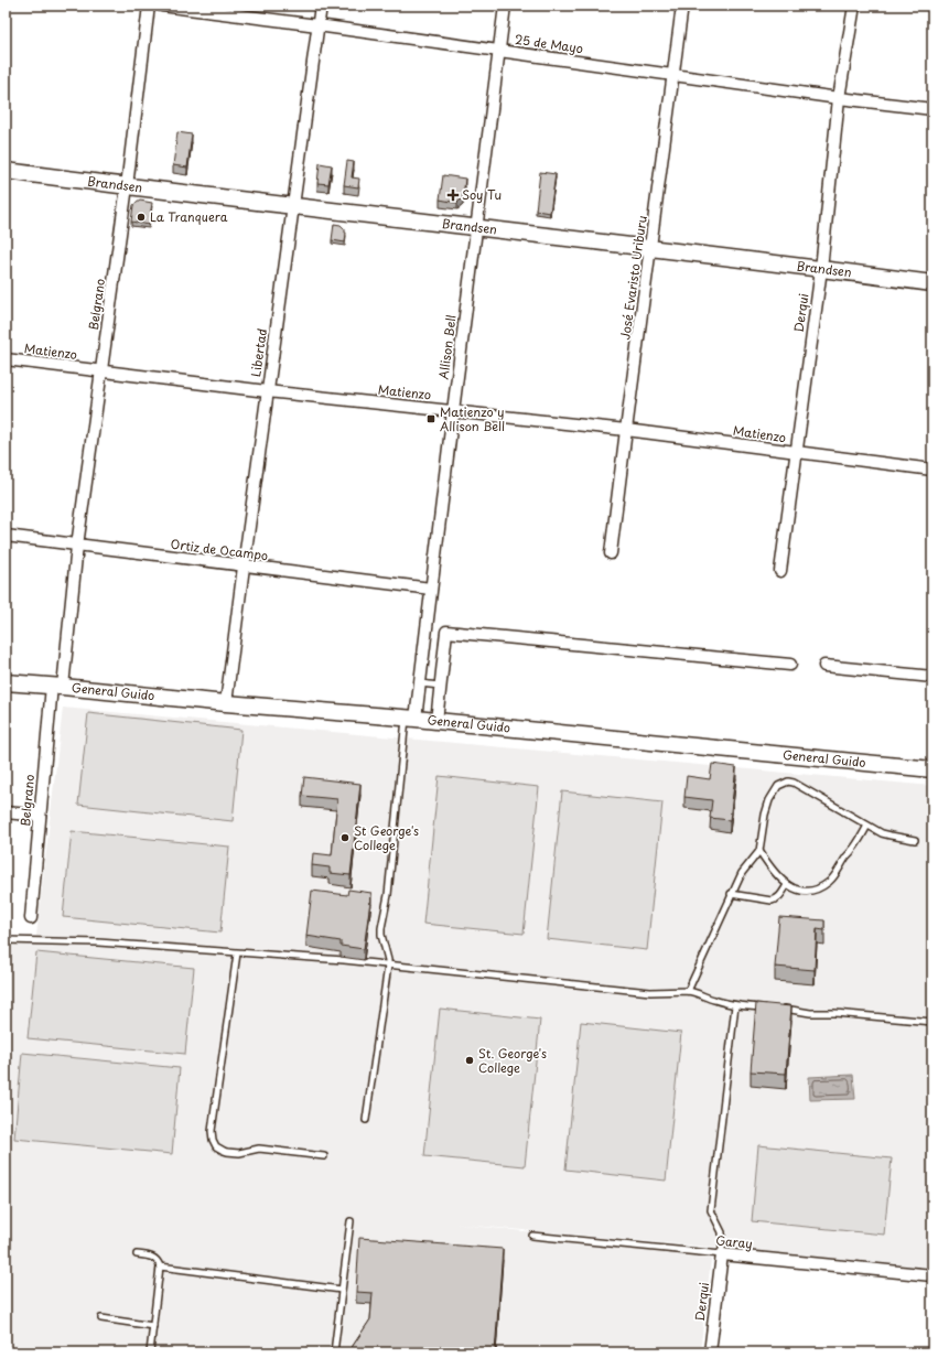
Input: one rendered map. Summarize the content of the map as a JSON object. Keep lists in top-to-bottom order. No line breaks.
{"streets":{"main road":["Brandsen","General Guido"],"street":["25 de Mayo","José Evaristo Uriburu","Belgrano","Derqui","Allison Bell","Matienzo","Libertad","Ortiz de Ocampo","Garay"]},"crossings":[["25 de Mayo","José Evaristo Uriburu"],["25 de Mayo","Derqui"],["25 de Mayo","Allison Bell"],["25 de Mayo","Libertad"],["Brandsen","José Evaristo Uriburu"],["Brandsen","Belgrano"],["Brandsen","Derqui"],["Brandsen","Allison Bell"],["Brandsen","Libertad"],["José Evaristo Uriburu","Matienzo"],["Belgrano","Matienzo"],["Belgrano","Ortiz de Ocampo"],["Belgrano","General Guido"],["Derqui","Matienzo"],["Derqui","Garay"],["Allison Bell","Matienzo"],["Allison Bell","Ortiz de Ocampo"],["Allison Bell","General Guido"],["Matienzo","Libertad"],["Libertad","Ortiz de Ocampo"],["Libertad","General Guido"]],"places":{"health":["Soy Tu"],"other":["La Tranquera","St George's College","St. George's College"],"transit":["Matienzo y Allison Bell"]}}
